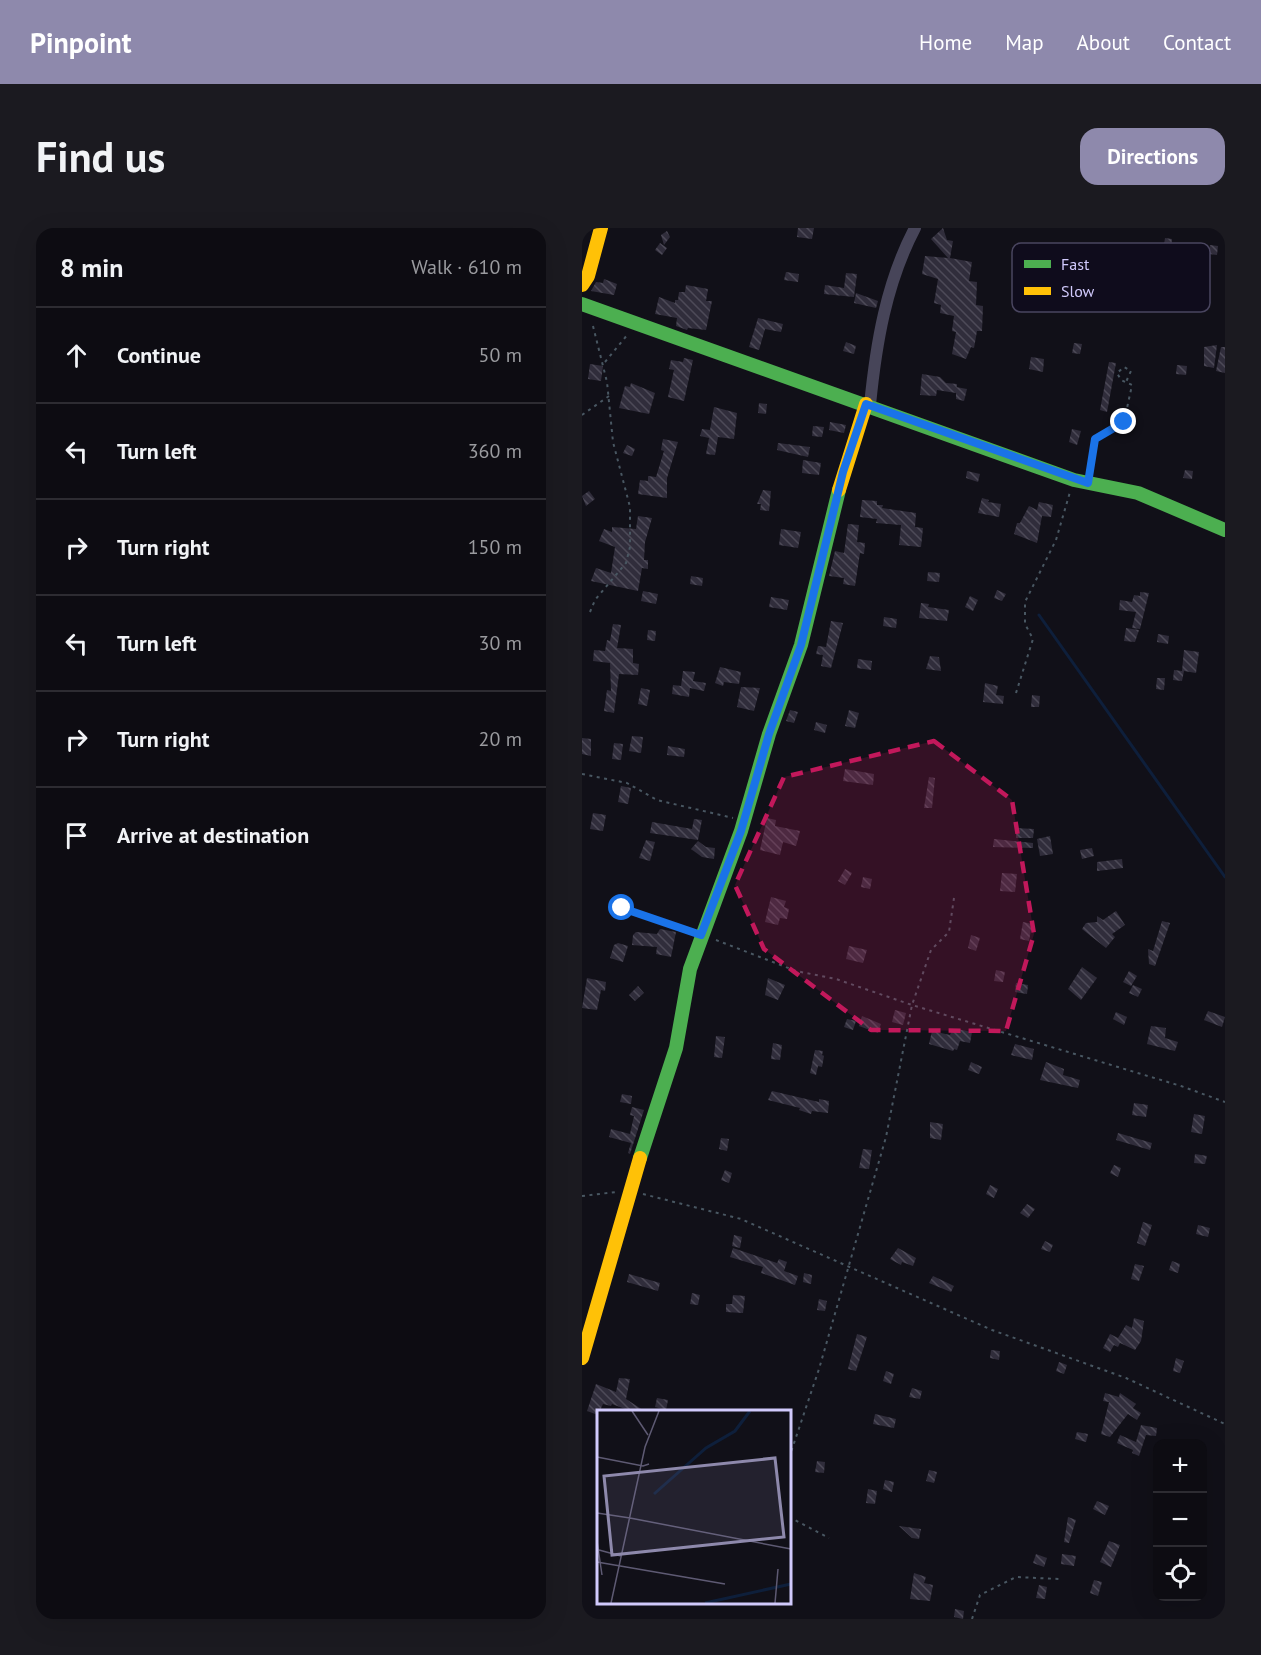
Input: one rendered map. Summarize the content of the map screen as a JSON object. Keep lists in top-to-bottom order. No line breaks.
{"legend":["Fast","Slow"],"page":{"header":"Pinpoint","nav":["Home","Map","About","Contact"],"buttons":"Directions","title":"Find us","heading":["8 min","Walk · 610 m"],"list":[["Continue","50 m"],["Turn left","360 m"],["Turn right","150 m"],["Turn left","30 m"],["Turn right","20 m"],"Arrive at destination"],"map_buttons":["+","−"]}}
